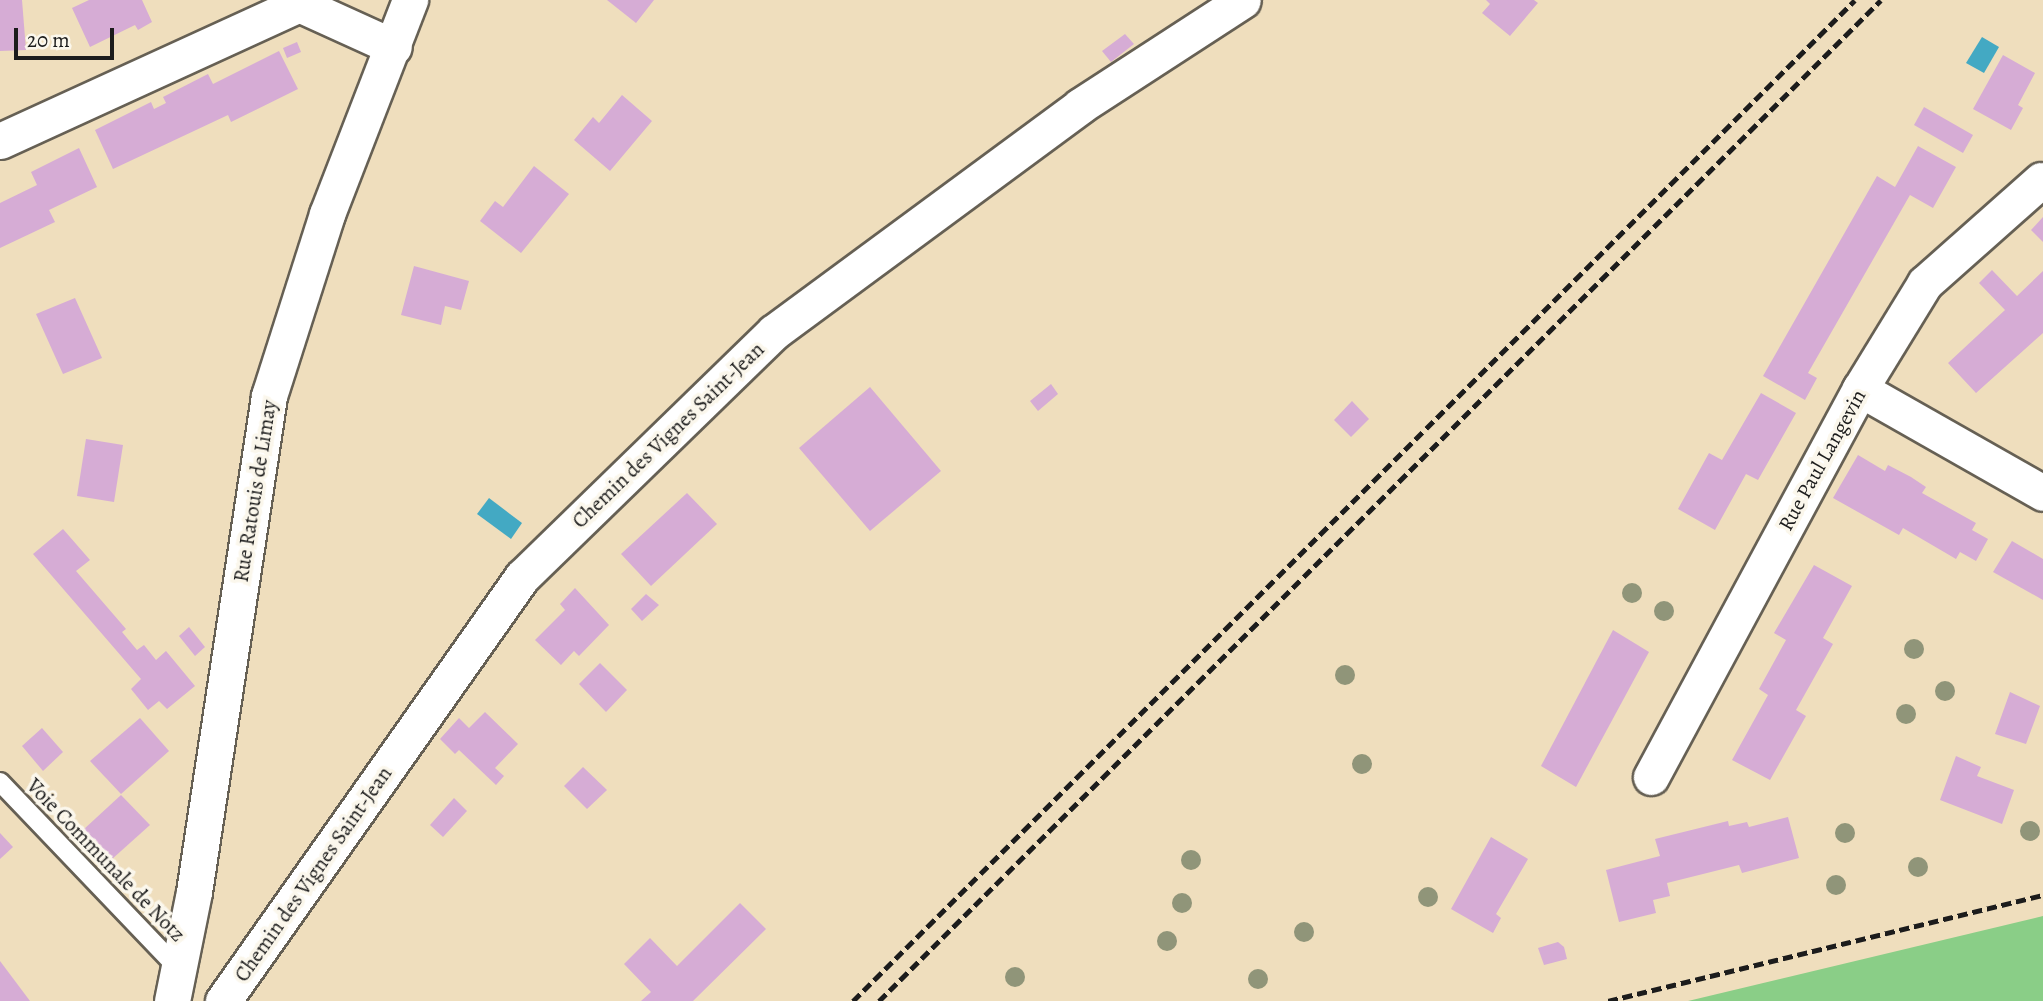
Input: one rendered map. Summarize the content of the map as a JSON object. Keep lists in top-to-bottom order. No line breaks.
{"streets":{"street":["Chemin des Vignes Saint-Jean","Rue Paul Langevin","Rue Ratouis de Limay"],"lane":["Voie Communale de Notz"]},"crossings":[["Rue Ratouis de Limay","Voie Communale de Notz"]],"scale_bar":"20 m"}
